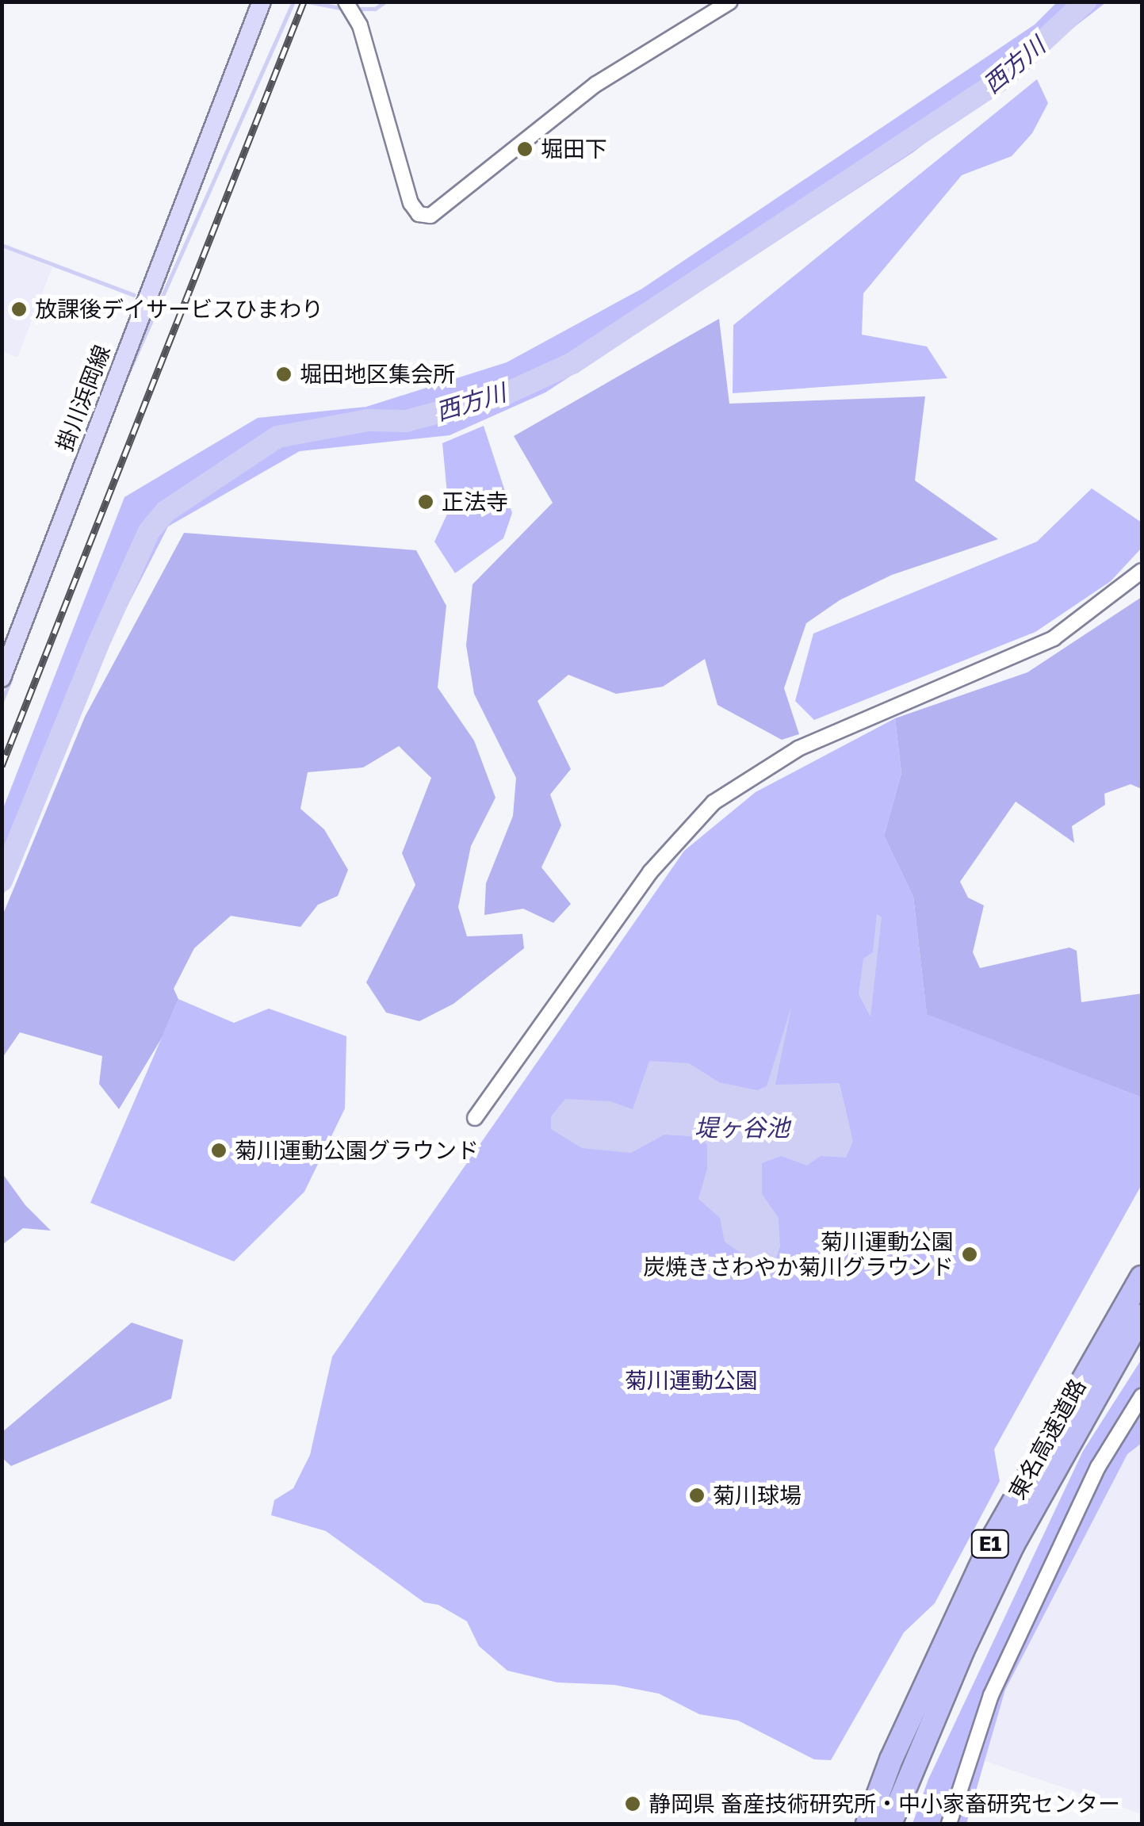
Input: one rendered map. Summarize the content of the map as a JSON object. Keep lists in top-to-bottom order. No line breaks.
{"streets":{"highway":["東名高速道路","E1"],"main road":["掛川浜岡線"]},"water":["西方川","堤ヶ谷池"],"parks":["菊川運動公園"],"places":["堀田下","放課後デイサービスひまわり","堀田地区集会所","正法寺","菊川運動公園グラウンド","菊川運動公園 炭焼きさわやか菊川グラウンド","菊川球場","静岡県 畜産技術研究所・中小家畜研究センター"]}
